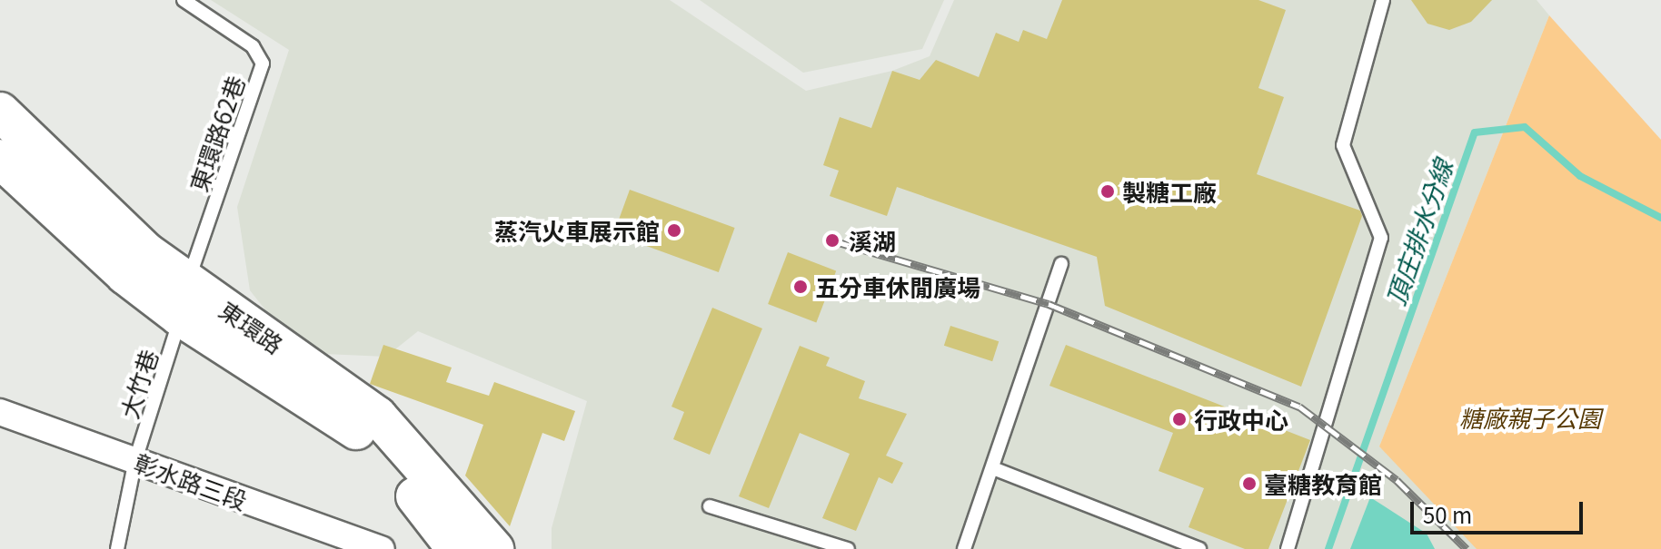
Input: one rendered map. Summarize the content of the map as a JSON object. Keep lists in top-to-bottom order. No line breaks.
{"streets":{"main road":["東環路"],"street":["彰水路三段"],"lane":["東環路62巷","大竹巷"]},"crossings":[["東環路62巷","東環路"],["東環路62巷","大竹巷"],["東環路","大竹巷"],["大竹巷","彰水路三段"]],"water":["頂庄排水分線"],"parks":["糖廠親子公園"],"places":["製糖工廠","蒸汽火車展示館","溪湖","五分車休閒廣場","行政中心","臺糖教育館"],"scale_bar":"50 m"}
